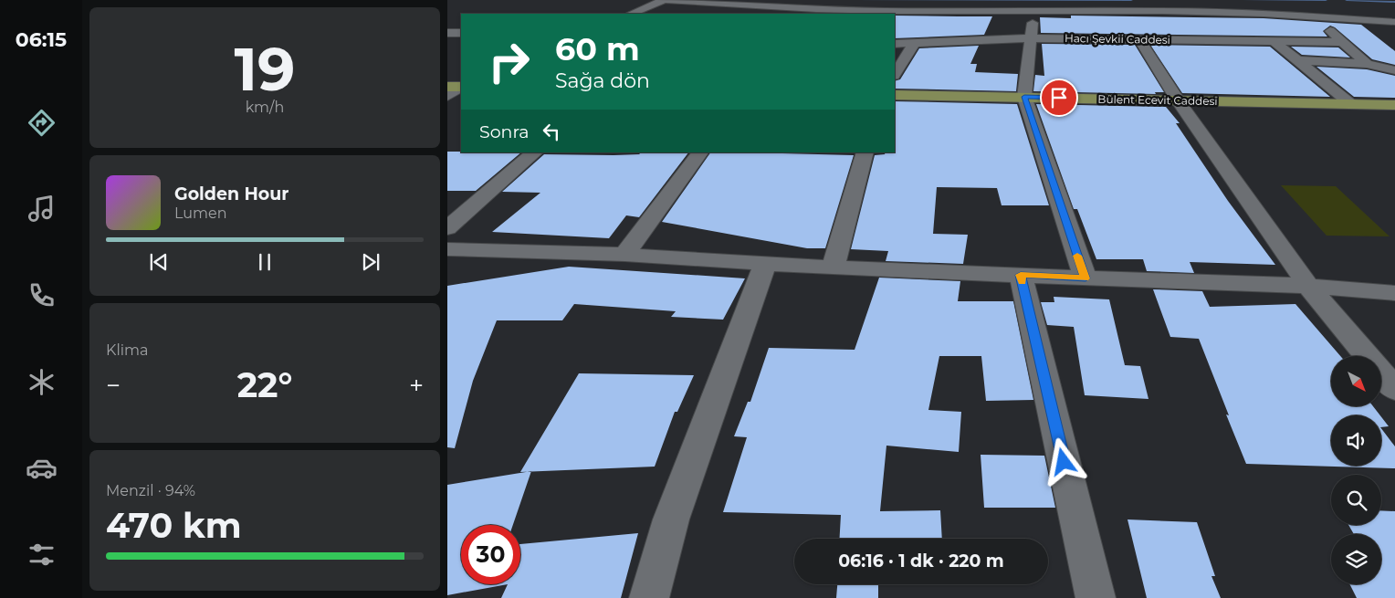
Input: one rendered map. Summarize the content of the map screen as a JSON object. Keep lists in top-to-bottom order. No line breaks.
{"streets":{"main road":["Bülent Ecevit Caddesi"],"street":["Hacı Şevkii Caddesi"]},"north":"bottom right","page":{"tabs":"06:15","tile":[["19","km/h"],"Klima",["Menzil · 94%","470 km"]],"turn":["60 m","Sağa dön"],"then":"Sonra","song":["Golden Hour","Lumen"],"heat":["−","22°","+"],"limit":"30","trip":"06:16 · 1 dk · 220 m"}}
